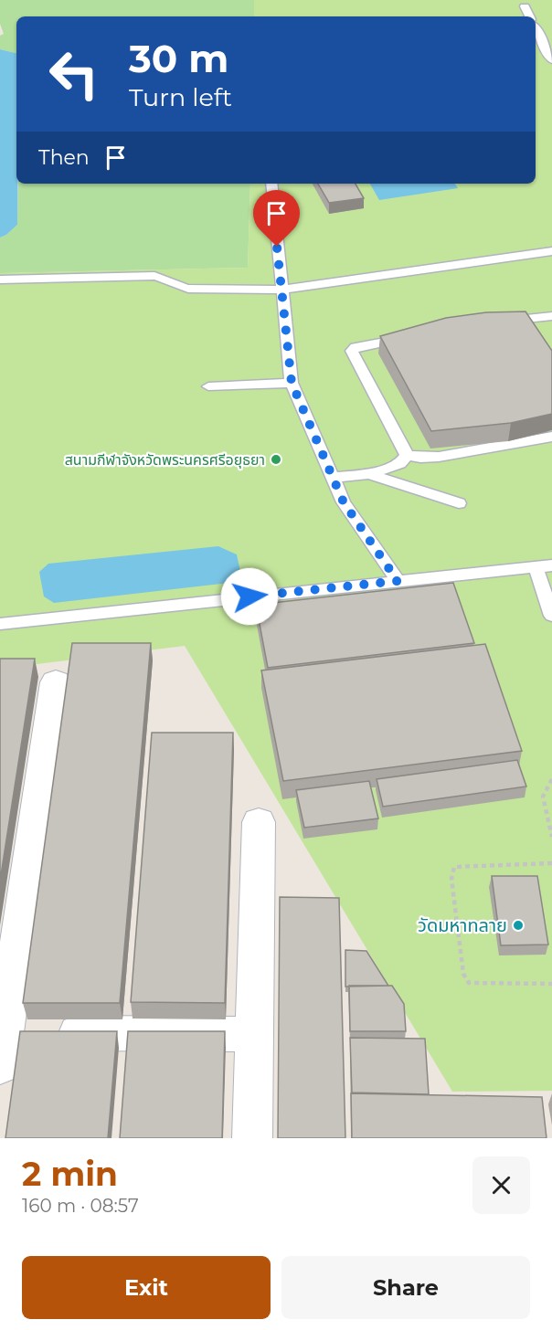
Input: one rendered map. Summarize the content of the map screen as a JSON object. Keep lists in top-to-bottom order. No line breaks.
{"places":["สนามกีฬาจังหวัดพระนครศรีอยุธยา","วัดมหาทลาย"],"page":{"turn":["30 m","Turn left"],"then":"Then","heading":["2 min","160 m · 08:57"],"buttons":["Exit","Share"]}}
